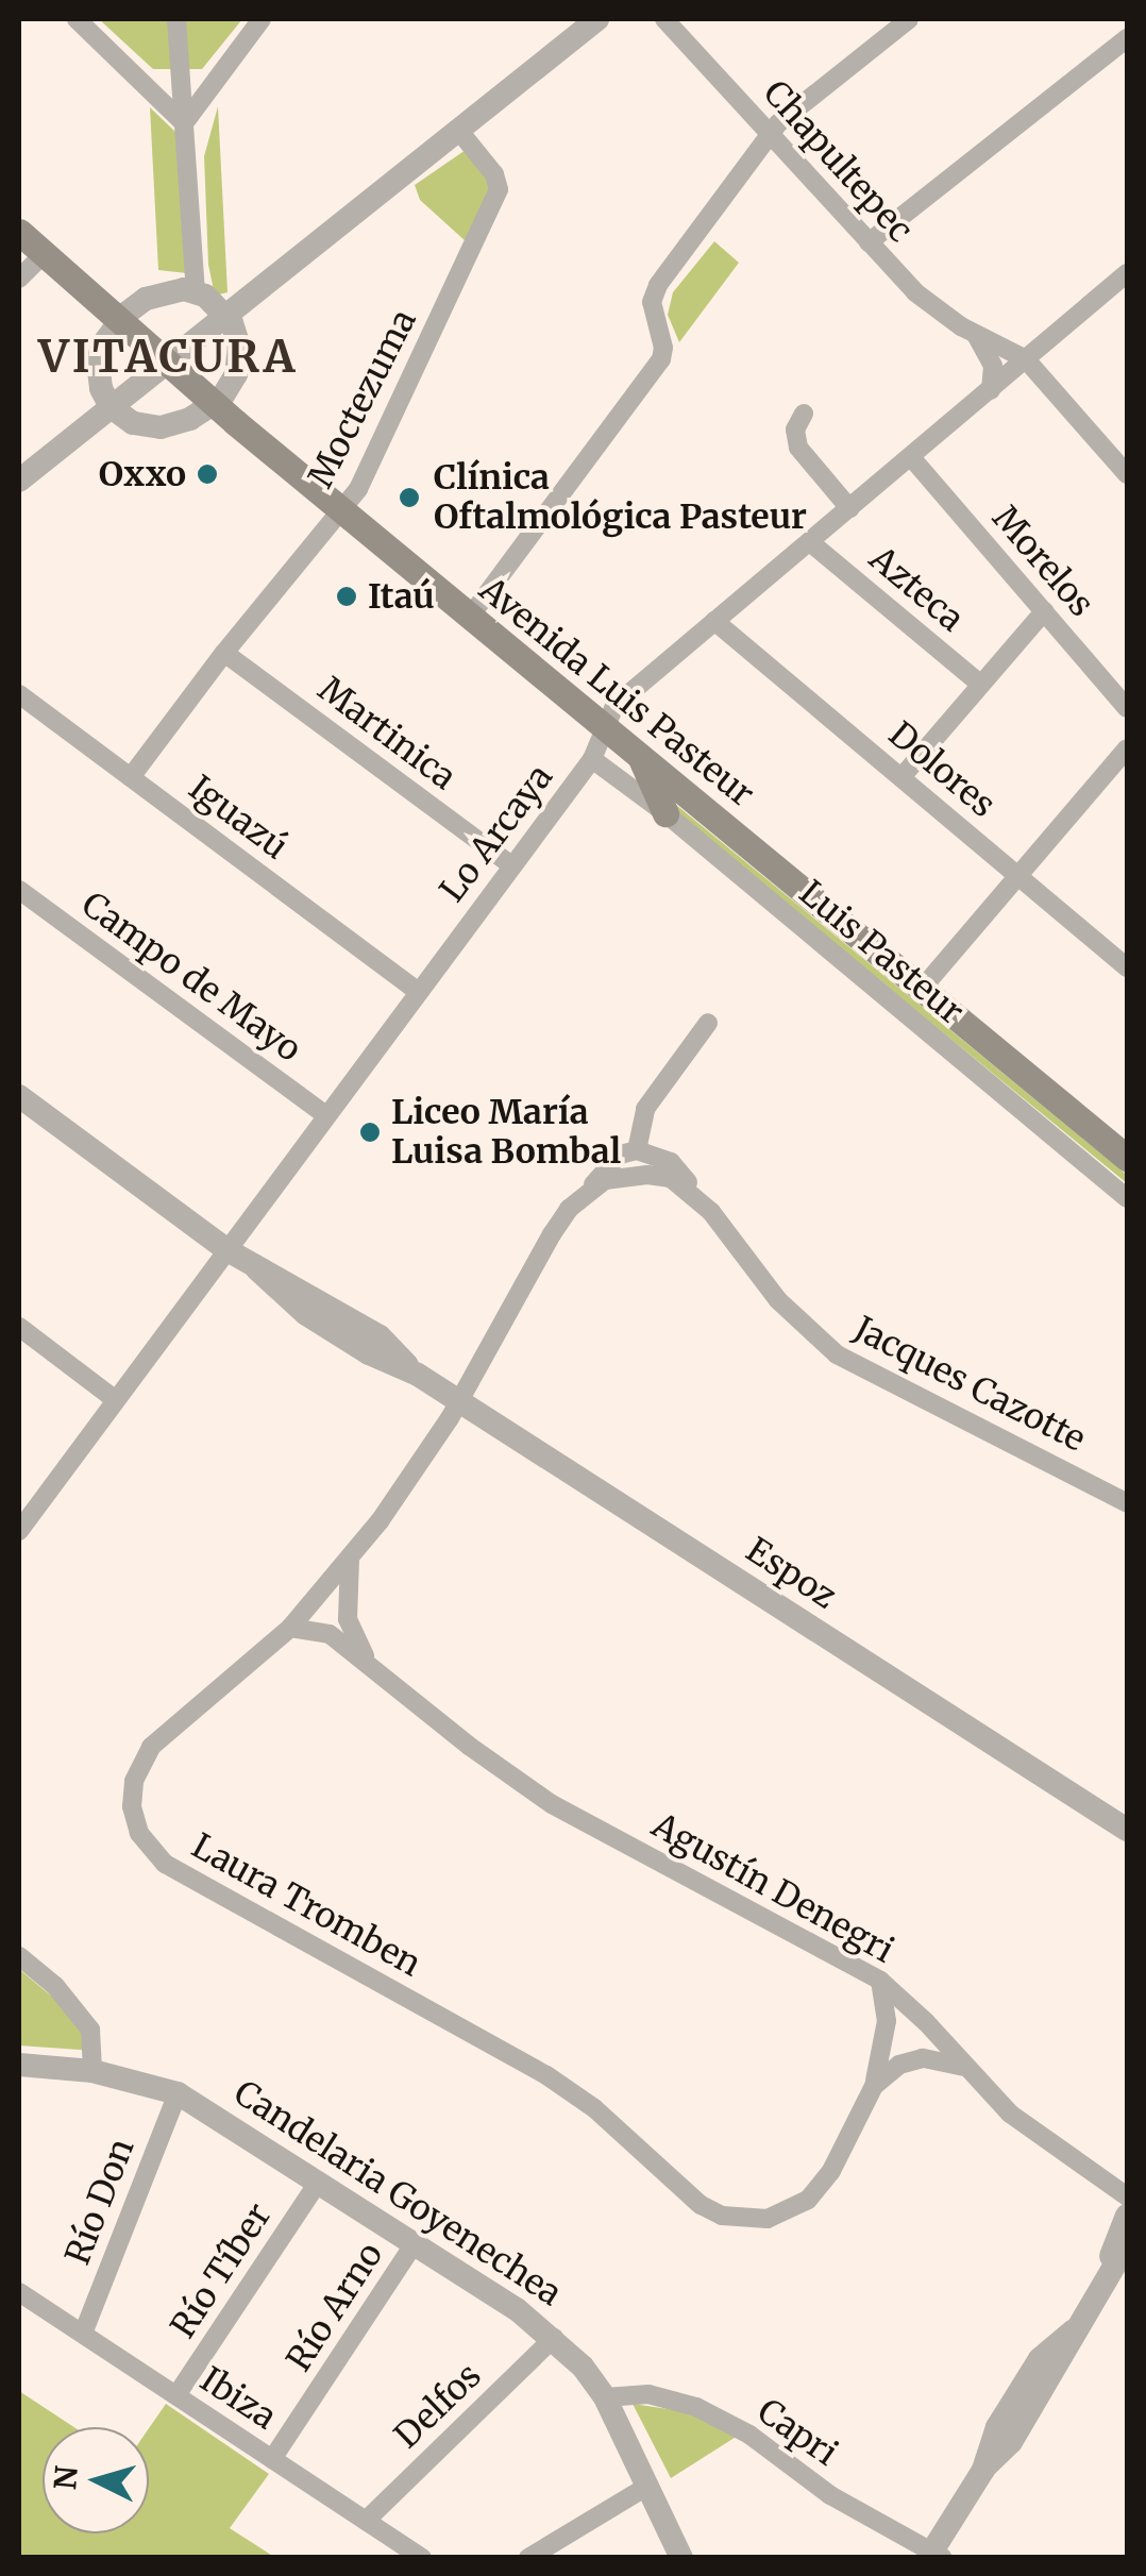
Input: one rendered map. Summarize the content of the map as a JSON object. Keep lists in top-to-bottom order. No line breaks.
{"streets":{"main road":["Avenida Luis Pasteur"],"street":["Chapultepec","Moctezuma","Morelos","Azteca","Martinica","Dolores","Iguazú","Lo Arcaya","Luis Pasteur","Campo de Mayo","Jacques Cazotte","Espoz","Agustín Denegri","Laura Tromben","Candelaria Goyenechea","Río Don","Río Tíber","Río Arno","Ibiza","Delfos","Capri"]},"crossings":[["Chapultepec","Lo Arcaya"],["Moctezuma","Avenida Luis Pasteur"],["Moctezuma","Martinica"],["Moctezuma","Iguazú"],["Morelos","Lo Arcaya"],["Azteca","Lo Arcaya"],["Avenida Luis Pasteur","Lo Arcaya"],["Martinica","Lo Arcaya"],["Dolores","Lo Arcaya"],["Iguazú","Lo Arcaya"],["Lo Arcaya","Luis Pasteur"],["Lo Arcaya","Campo de Mayo"],["Lo Arcaya","Espoz"],["Espoz","Laura Tromben"],["Agustín Denegri","Laura Tromben"],["Candelaria Goyenechea","Río Don"],["Candelaria Goyenechea","Río Tíber"],["Candelaria Goyenechea","Río Arno"],["Candelaria Goyenechea","Delfos"],["Candelaria Goyenechea","Capri"],["Río Don","Ibiza"],["Río Tíber","Ibiza"],["Río Arno","Ibiza"],["Ibiza","Delfos"]],"districts":["VITACURA"],"places":["Oxxo","Clínica Oftalmológica Pasteur","Itaú","Liceo María Luisa Bombal"],"north":"left"}
